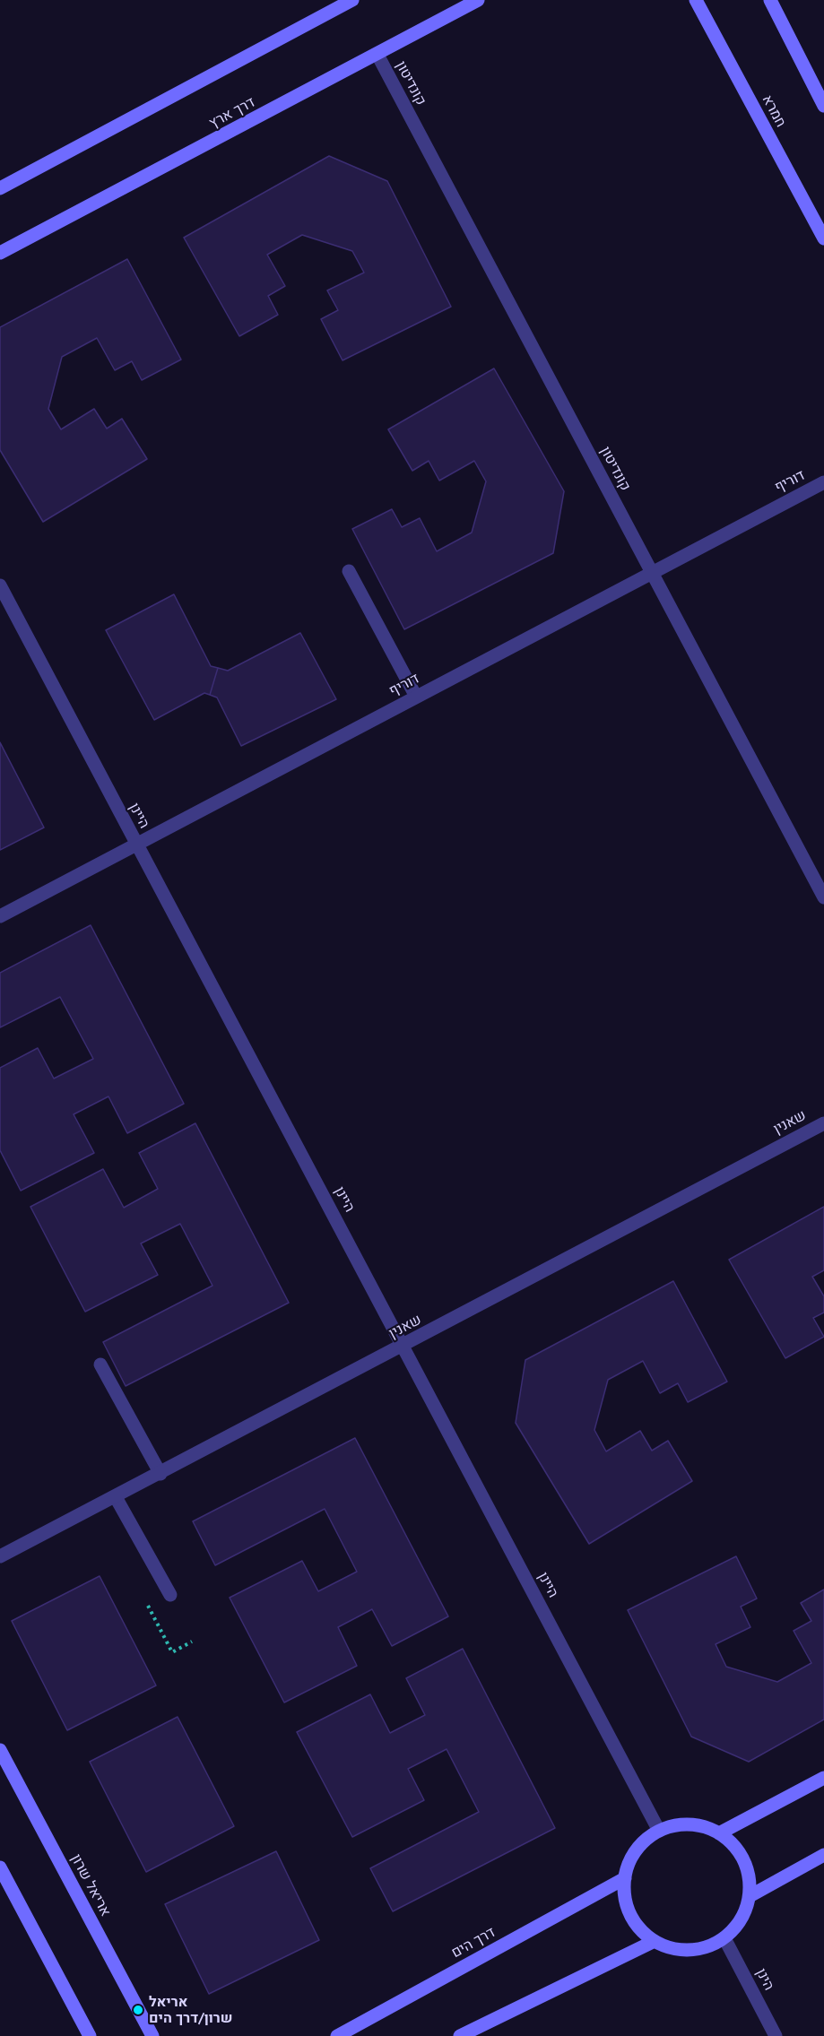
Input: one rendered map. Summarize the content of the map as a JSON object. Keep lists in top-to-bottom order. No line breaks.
{"streets":{"street":["קונדיטון","חמרא","דרך ארץ","דוריף","היינן","שאנין","אריאל שרון","דרך הים","הינן"]},"crossings":[["קונדיטון","דרך ארץ"],["קונדיטון","דוריף"],["דוריף","היינן"],["היינן","שאנין"],["היינן","דרך הים"],["היינן","הינן"],["דרך הים","הינן"]],"places":["אריאל שרון/דרך הים"]}
